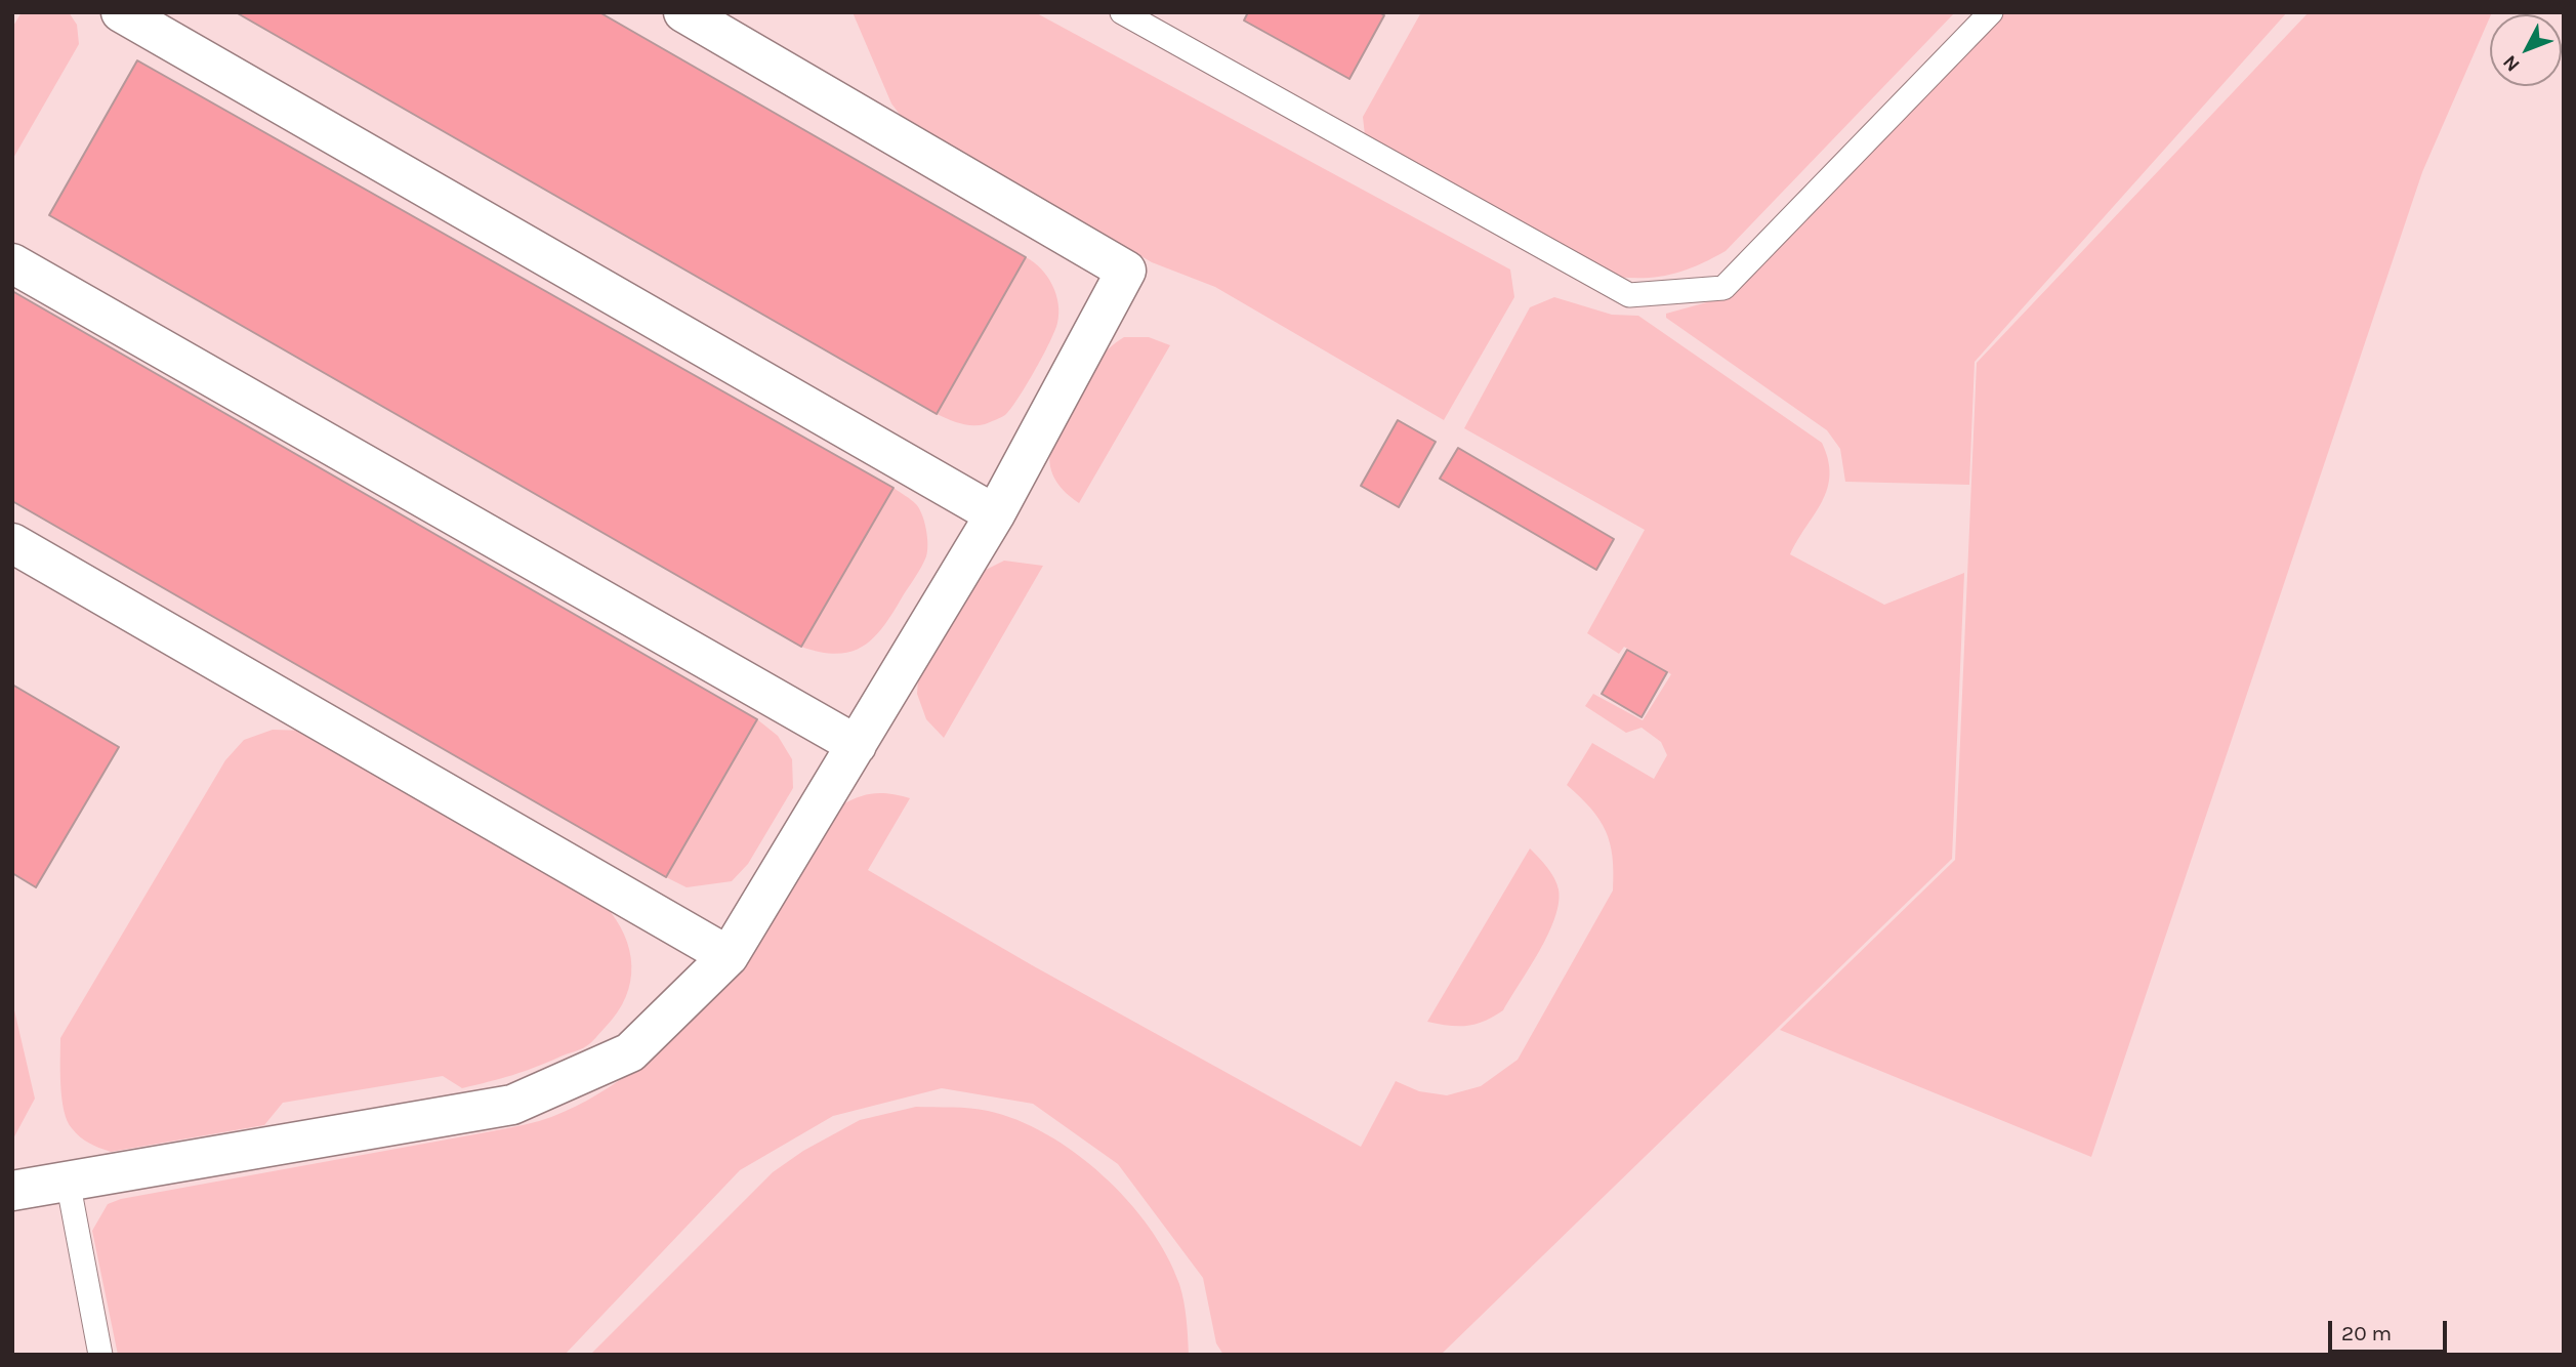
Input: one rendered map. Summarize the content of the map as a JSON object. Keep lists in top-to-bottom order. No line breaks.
{"scale_bar":"20 m","north":"bottom left"}
